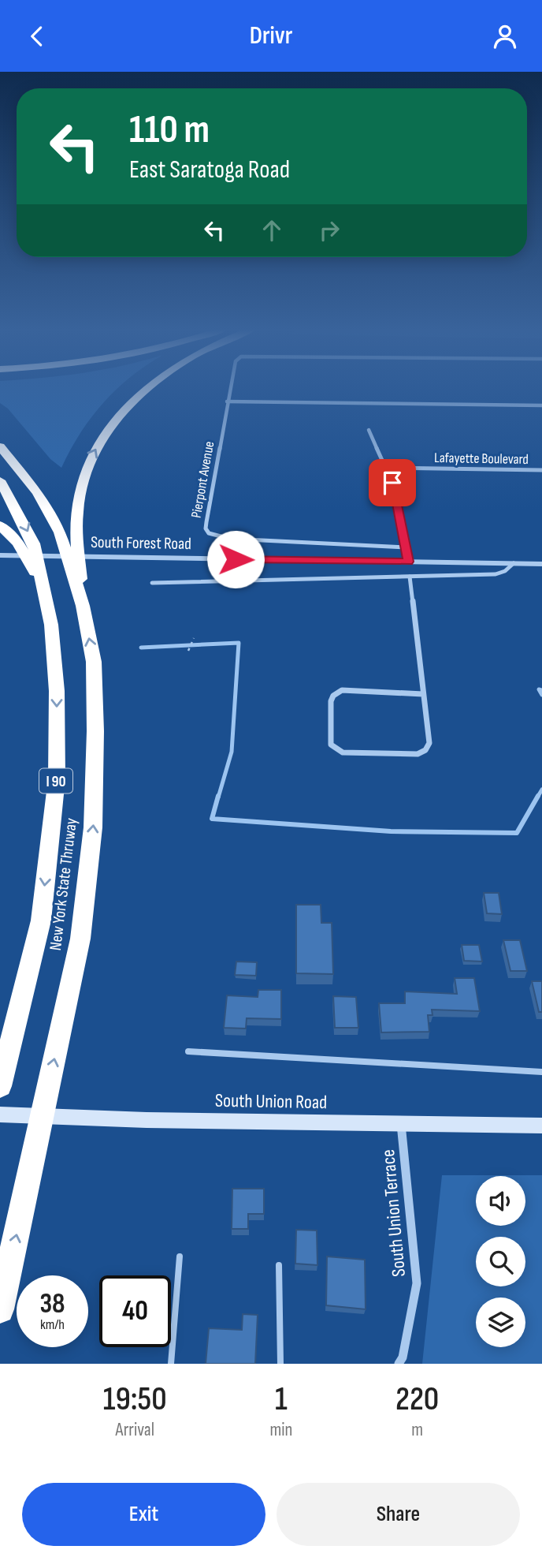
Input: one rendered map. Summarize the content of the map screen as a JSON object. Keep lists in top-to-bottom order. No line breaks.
{"streets":{"highway":["I 90","New York State Thruway"],"main road":["South Union Road"],"street":["Lafayette Boulevard","Pierpont Avenue","South Forest Road","South Union Terrace"]},"crossings":[["South Union Road","South Union Terrace"]],"page":{"header":"Drivr","turn":["110 m","East Saratoga Road"],"speed":"38 km/h","limit":"40","eta":["19:50","Arrival","1","min","220","m"],"buttons":["Exit","Share"]}}
